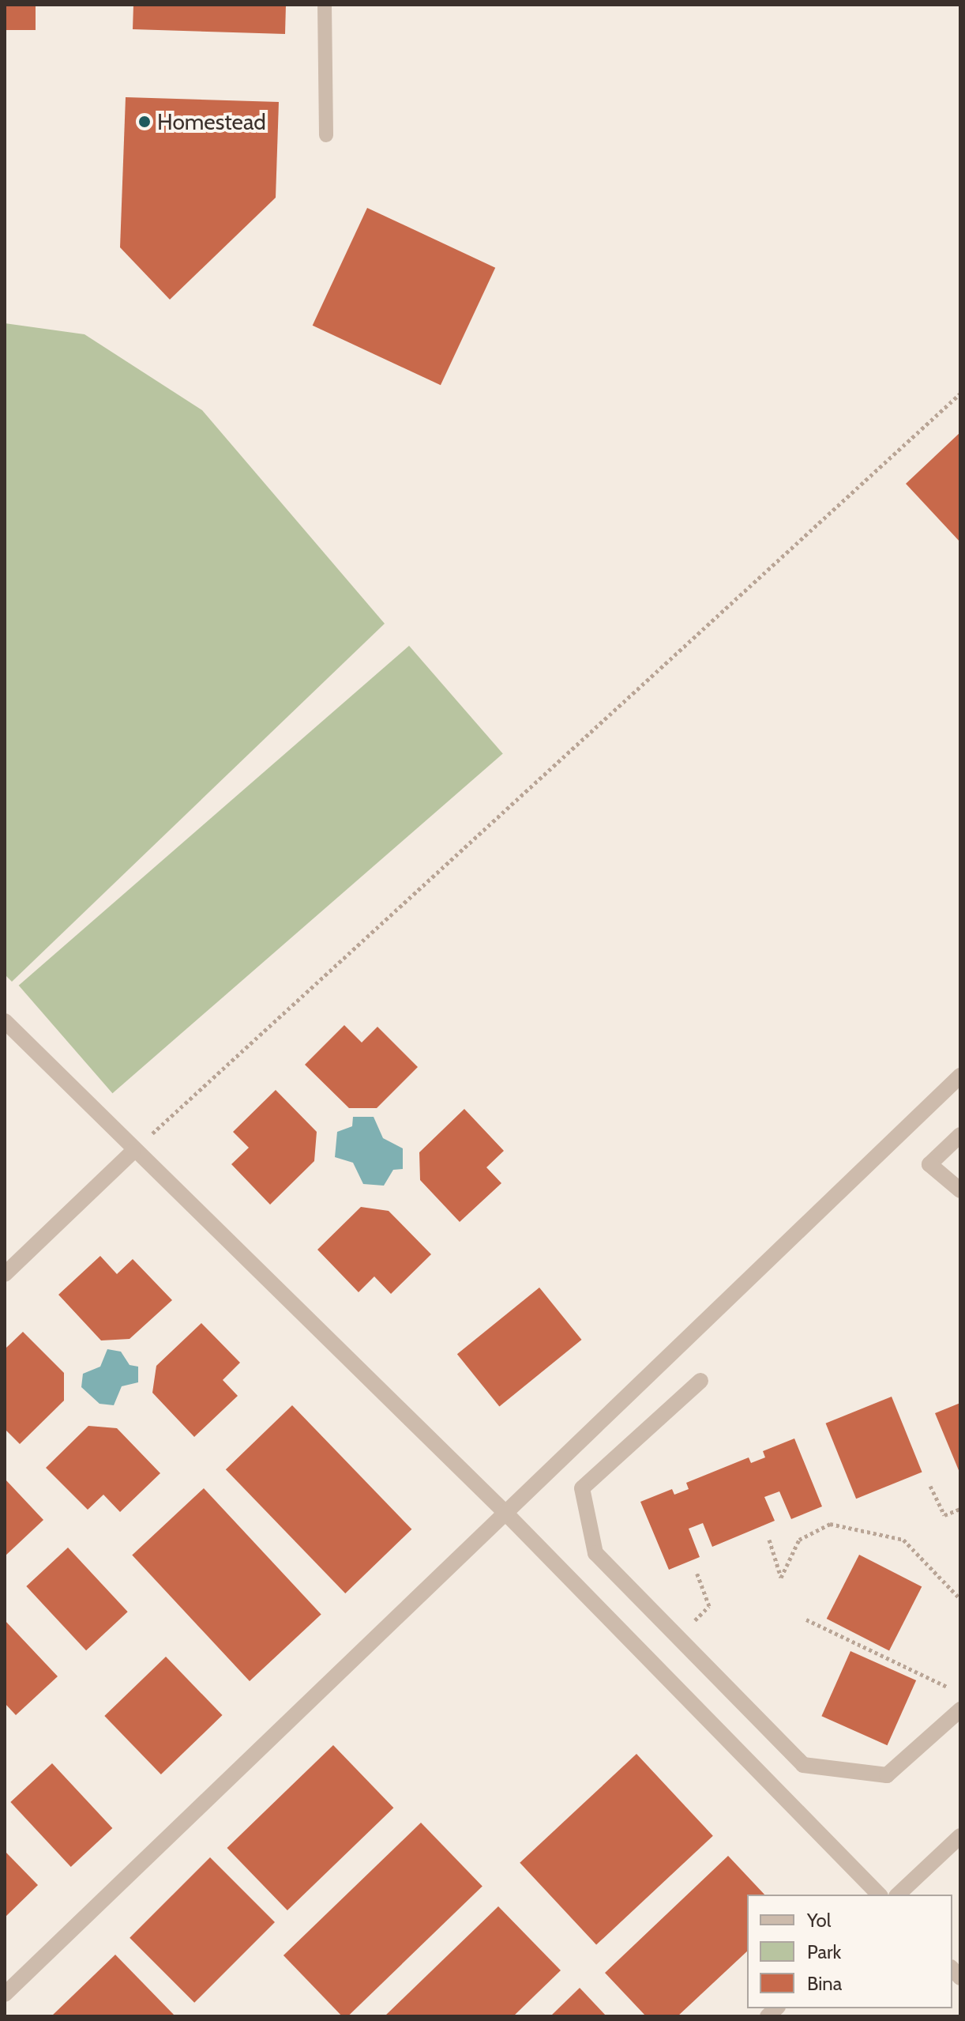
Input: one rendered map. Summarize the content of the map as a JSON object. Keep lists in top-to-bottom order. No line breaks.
{"places":["Homestead"],"legend":["Yol","Park","Bina"]}
